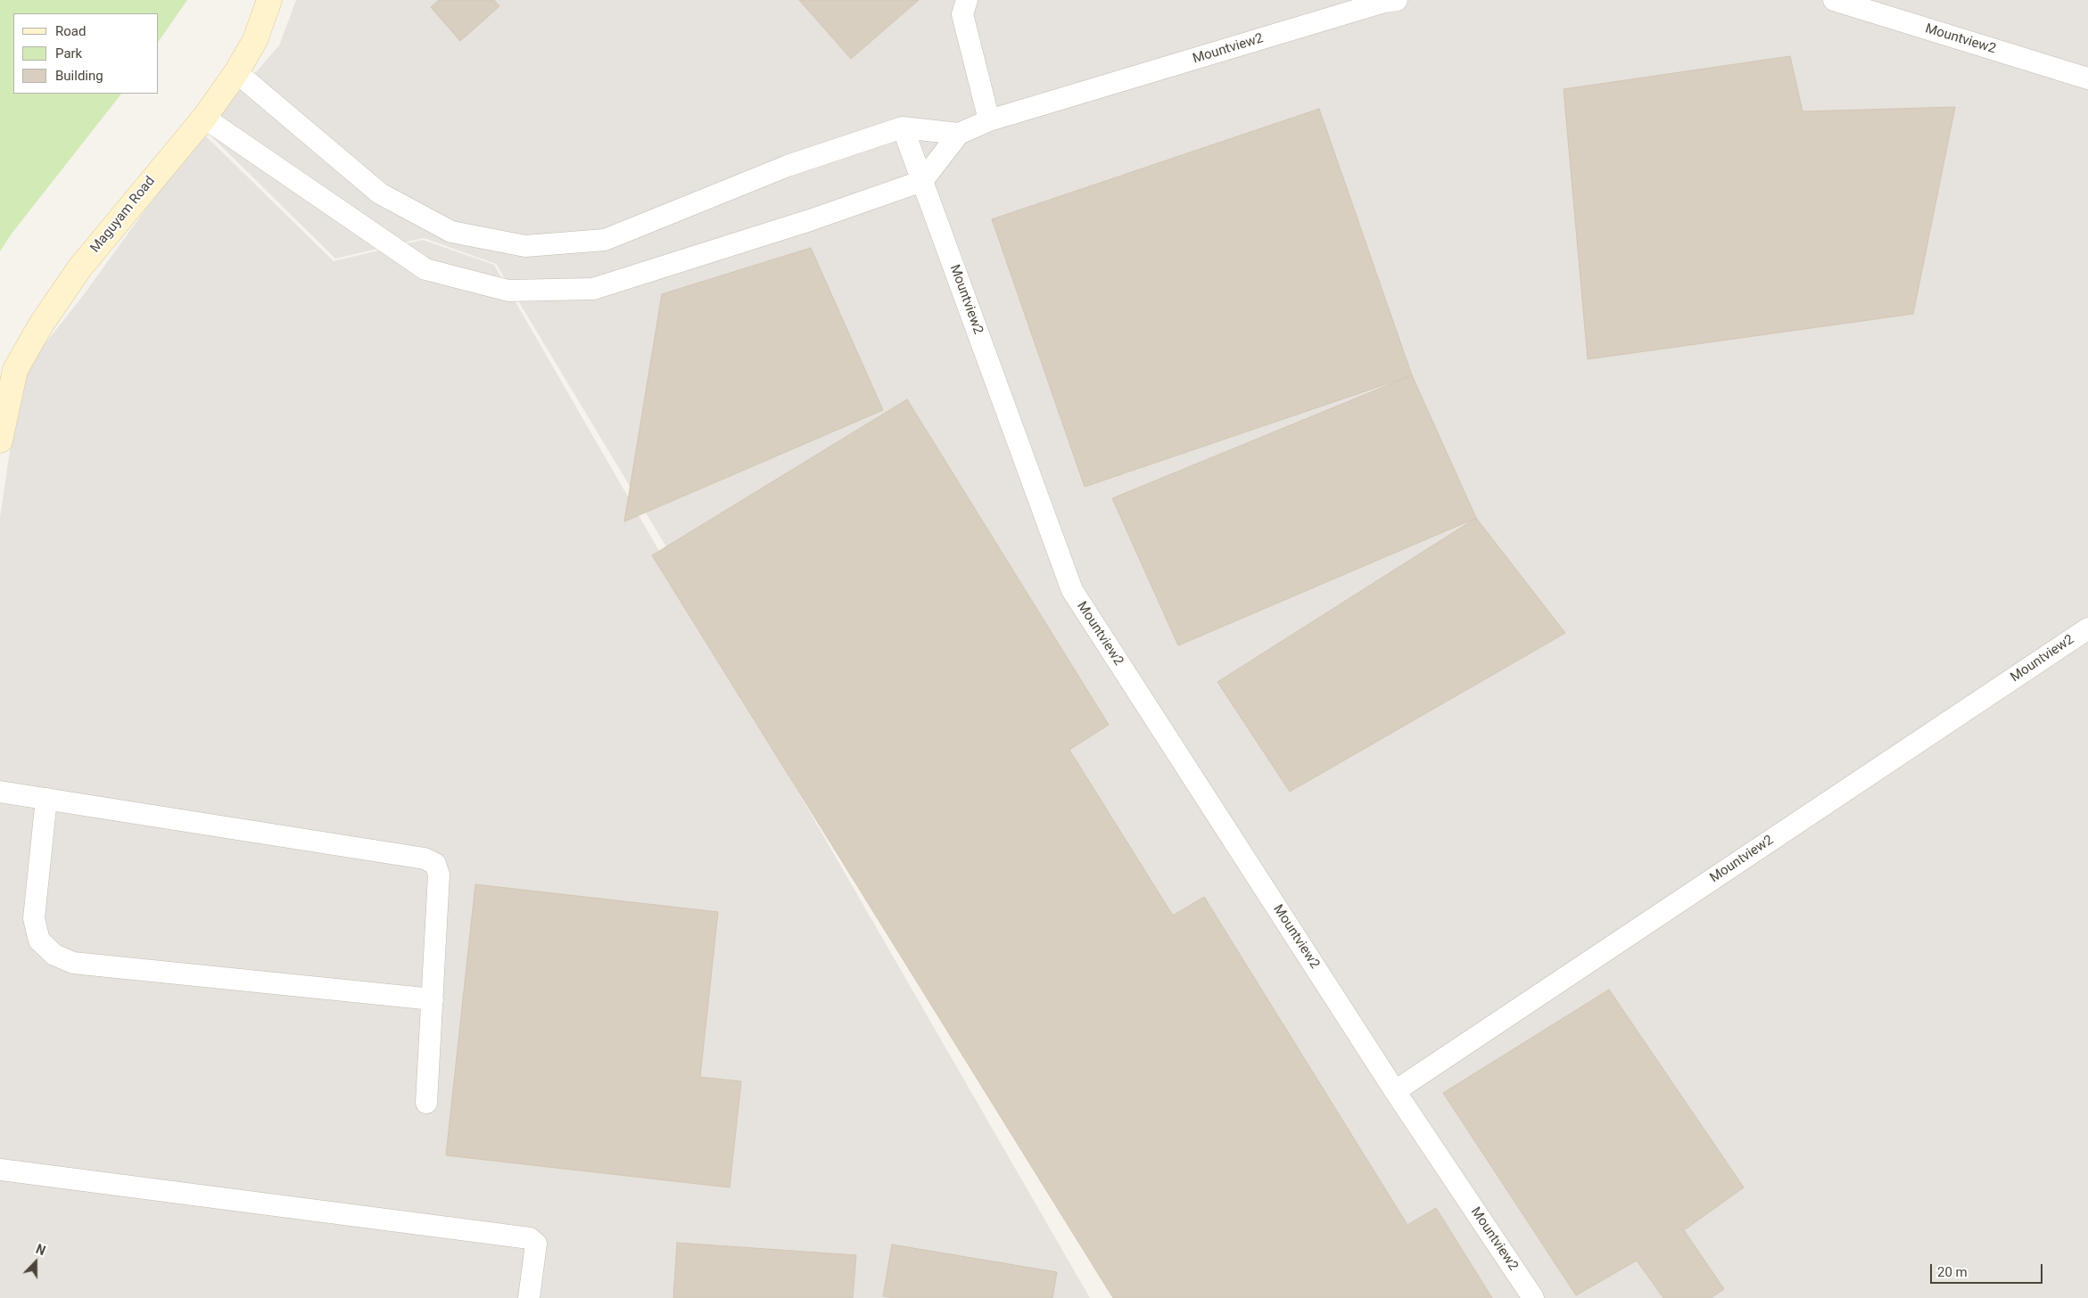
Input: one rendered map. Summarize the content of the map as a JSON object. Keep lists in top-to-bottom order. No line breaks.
{"streets":{"main road":["Maguyam Road"],"lane":["Mountview2"]},"legend":["Road","Park","Building"],"scale_bar":"20 m","north":"top"}
